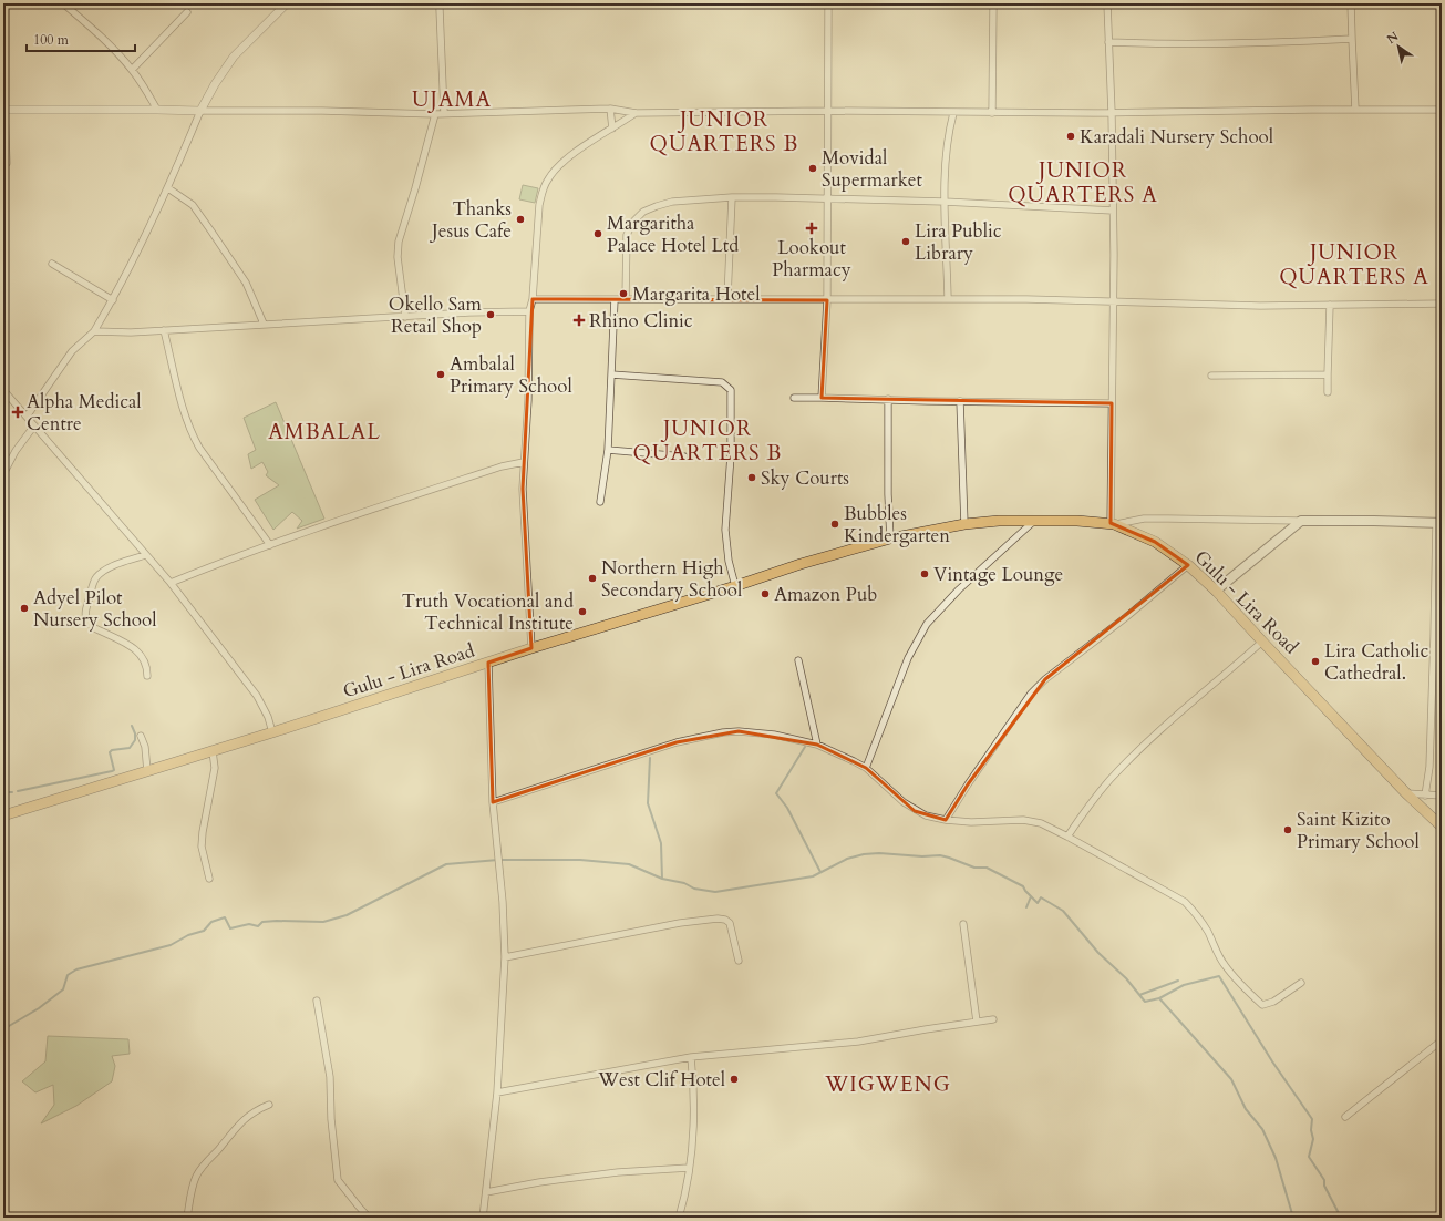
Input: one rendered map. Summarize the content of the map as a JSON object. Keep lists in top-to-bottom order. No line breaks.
{"streets":{"main road":["Gulu - Lira Road"]},"districts":["UJAMA","JUNIOR QUARTERS B","JUNIOR QUARTERS A","JUNIOR QUARTERS A","JUNIOR QUARTERS B","AMBALAL","WIGWENG"],"places":{"other":["Karadali Nursery School","Movidal Supermarket","Thanks Jesus Cafe","Margaritha Palace Hotel Ltd","Lira Public Library","Margarita Hotel","Okello Sam Retail Shop","Ambalal Primary School","Sky Courts","Bubbles Kindergarten","Vintage Lounge","Northern High Secondary School","Amazon Pub","Adyel Pilot Nursery School","Truth Vocational and Technical Institute","Lira Catholic Cathedral.","Saint Kizito Primary School","West Clif Hotel"],"health":["Lookout Pharmacy","Rhino Clinic","Alpha Medical Centre"]},"scale_bar":"100 m","north":"top left"}
